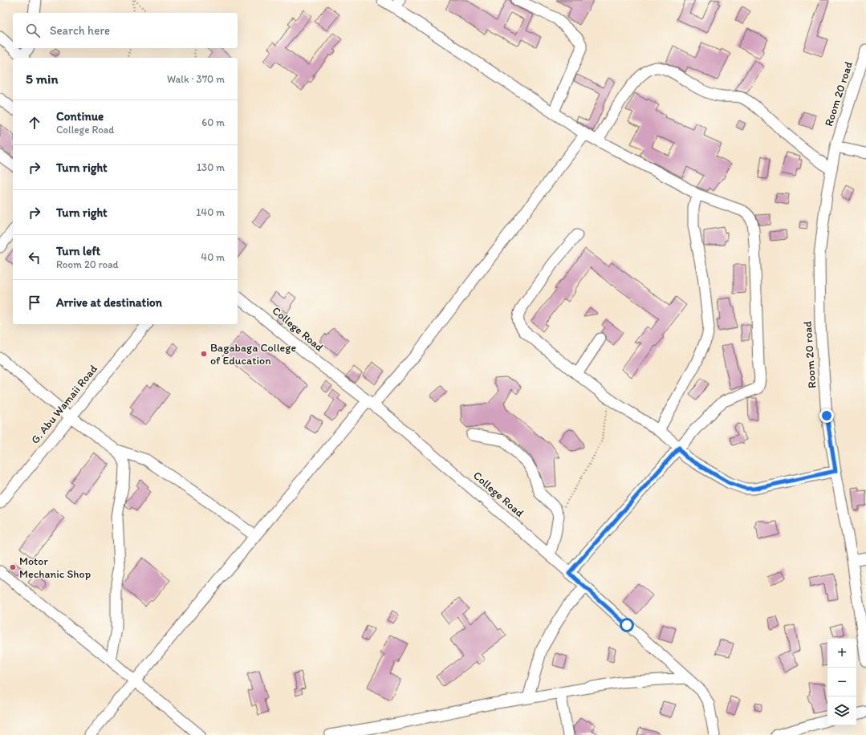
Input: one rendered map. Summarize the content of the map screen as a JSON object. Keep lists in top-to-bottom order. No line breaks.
{"streets":{"street":["Room 20 road","College Road","G. Abu Wamaii Road"]},"places":["Bagabaga College of Education","Motor Mechanic Shop"],"page":{"search":"Search here","heading":["5 min","Walk · 370 m"],"list":[["Continue","College Road","60 m"],["Turn right","130 m"],["Turn right","140 m"],["Turn left","Room 20 road","40 m"],"Arrive at destination"],"map_buttons":["+","−"]}}
